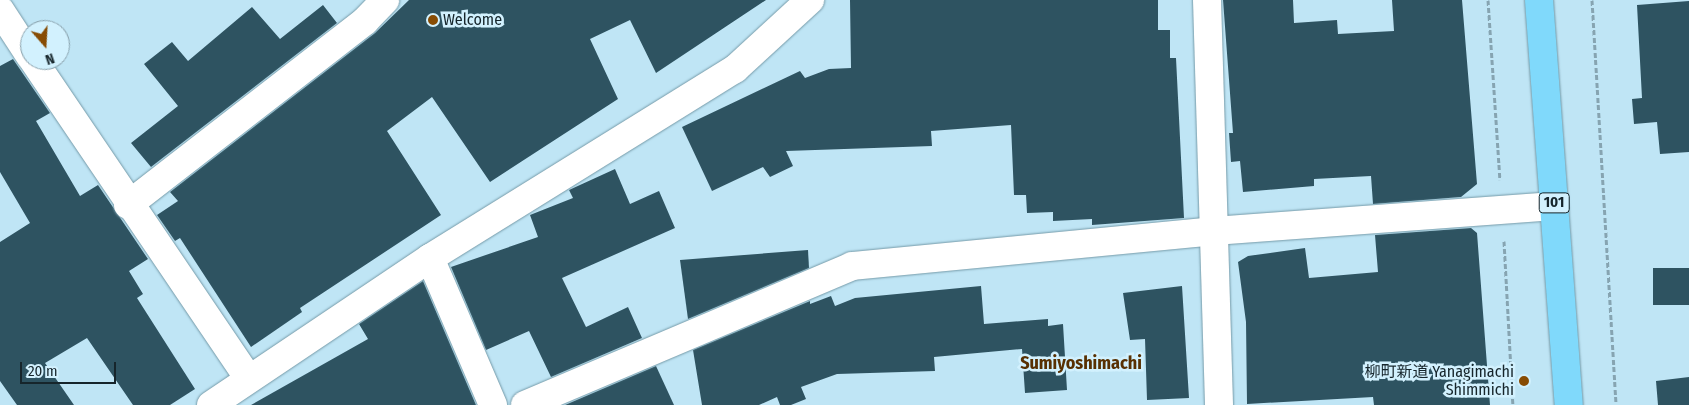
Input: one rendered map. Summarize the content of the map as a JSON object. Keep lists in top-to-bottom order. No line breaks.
{"streets":{"highway":["101"]},"districts":["Sumiyoshimachi"],"places":["Welcome","柳町新道 Yanagimachi Shimmichi"],"scale_bar":"20 m","north":"bottom"}
